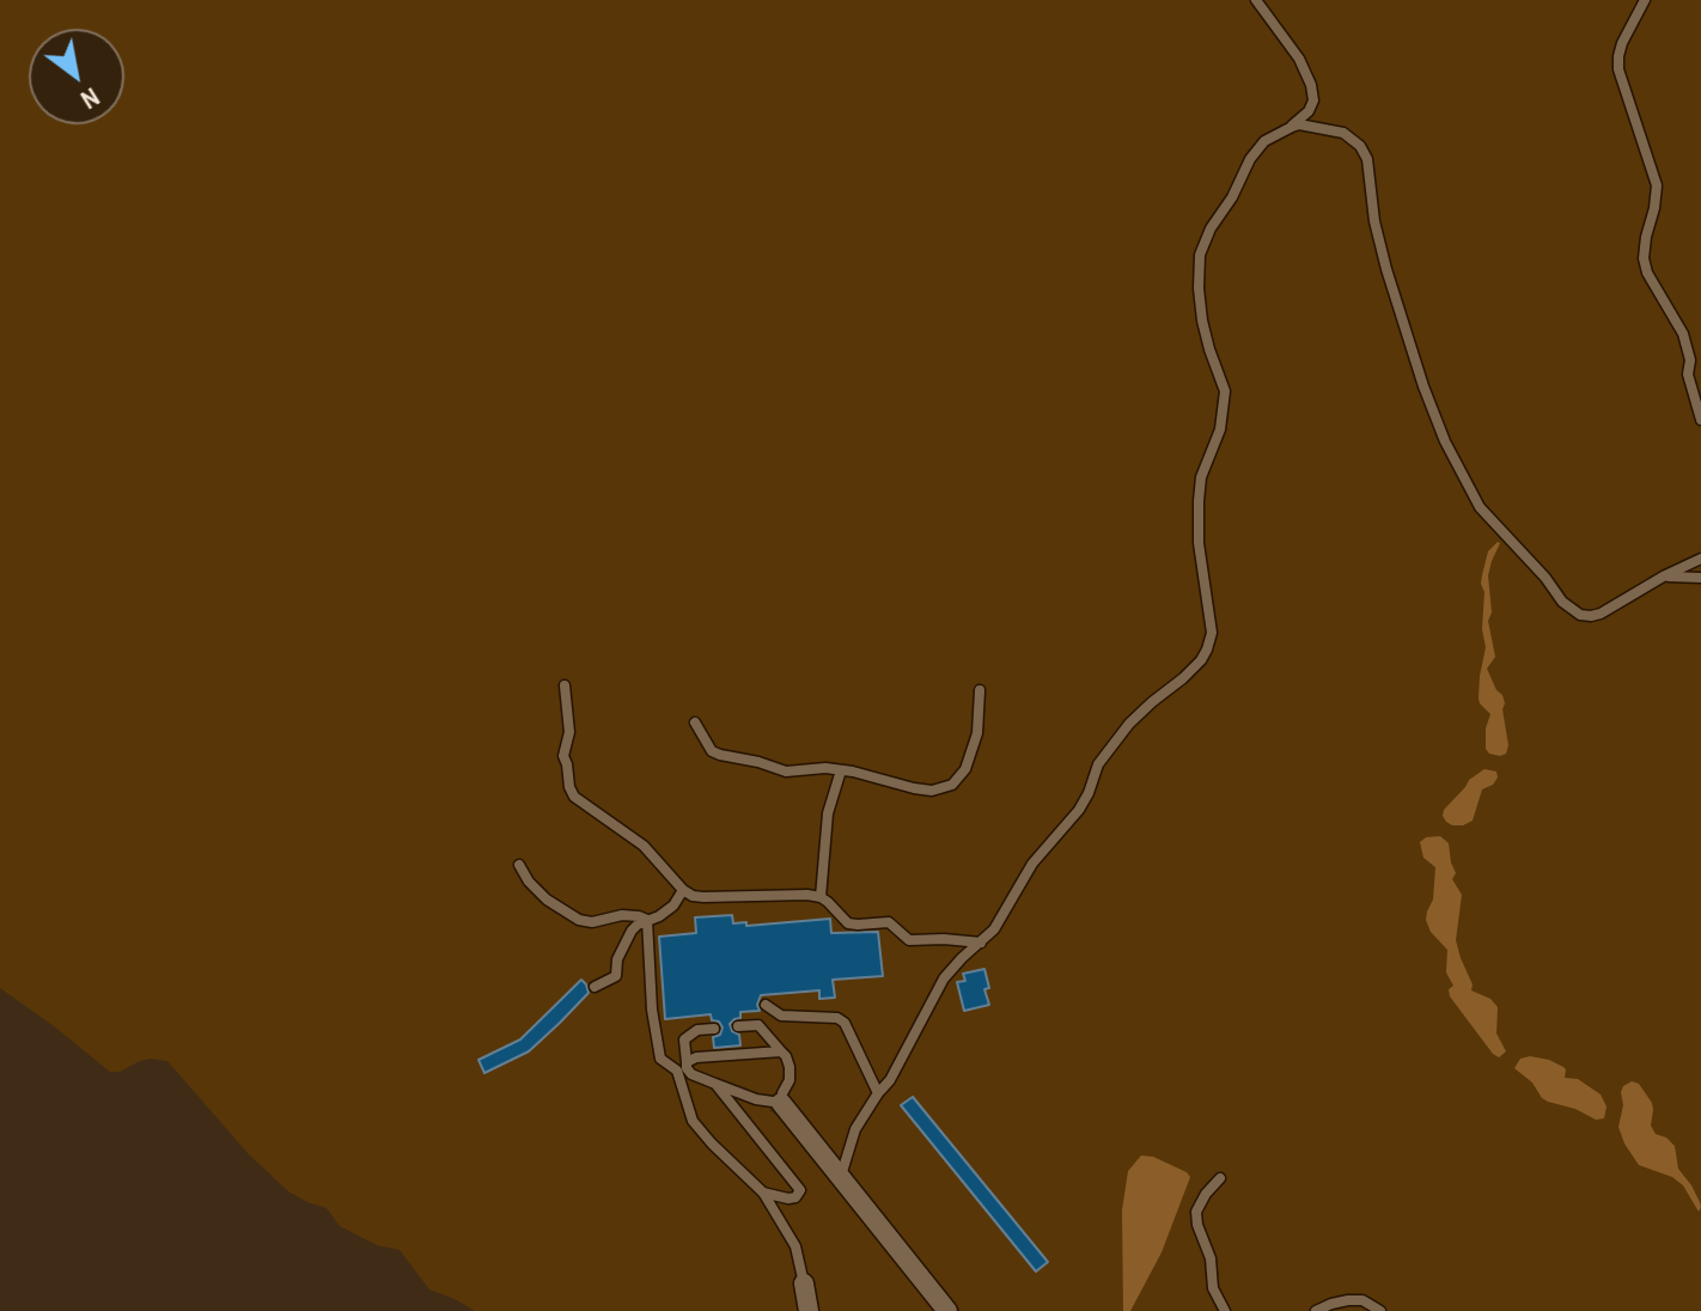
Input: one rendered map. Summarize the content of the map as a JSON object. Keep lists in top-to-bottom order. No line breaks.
{"north":"bottom right"}
